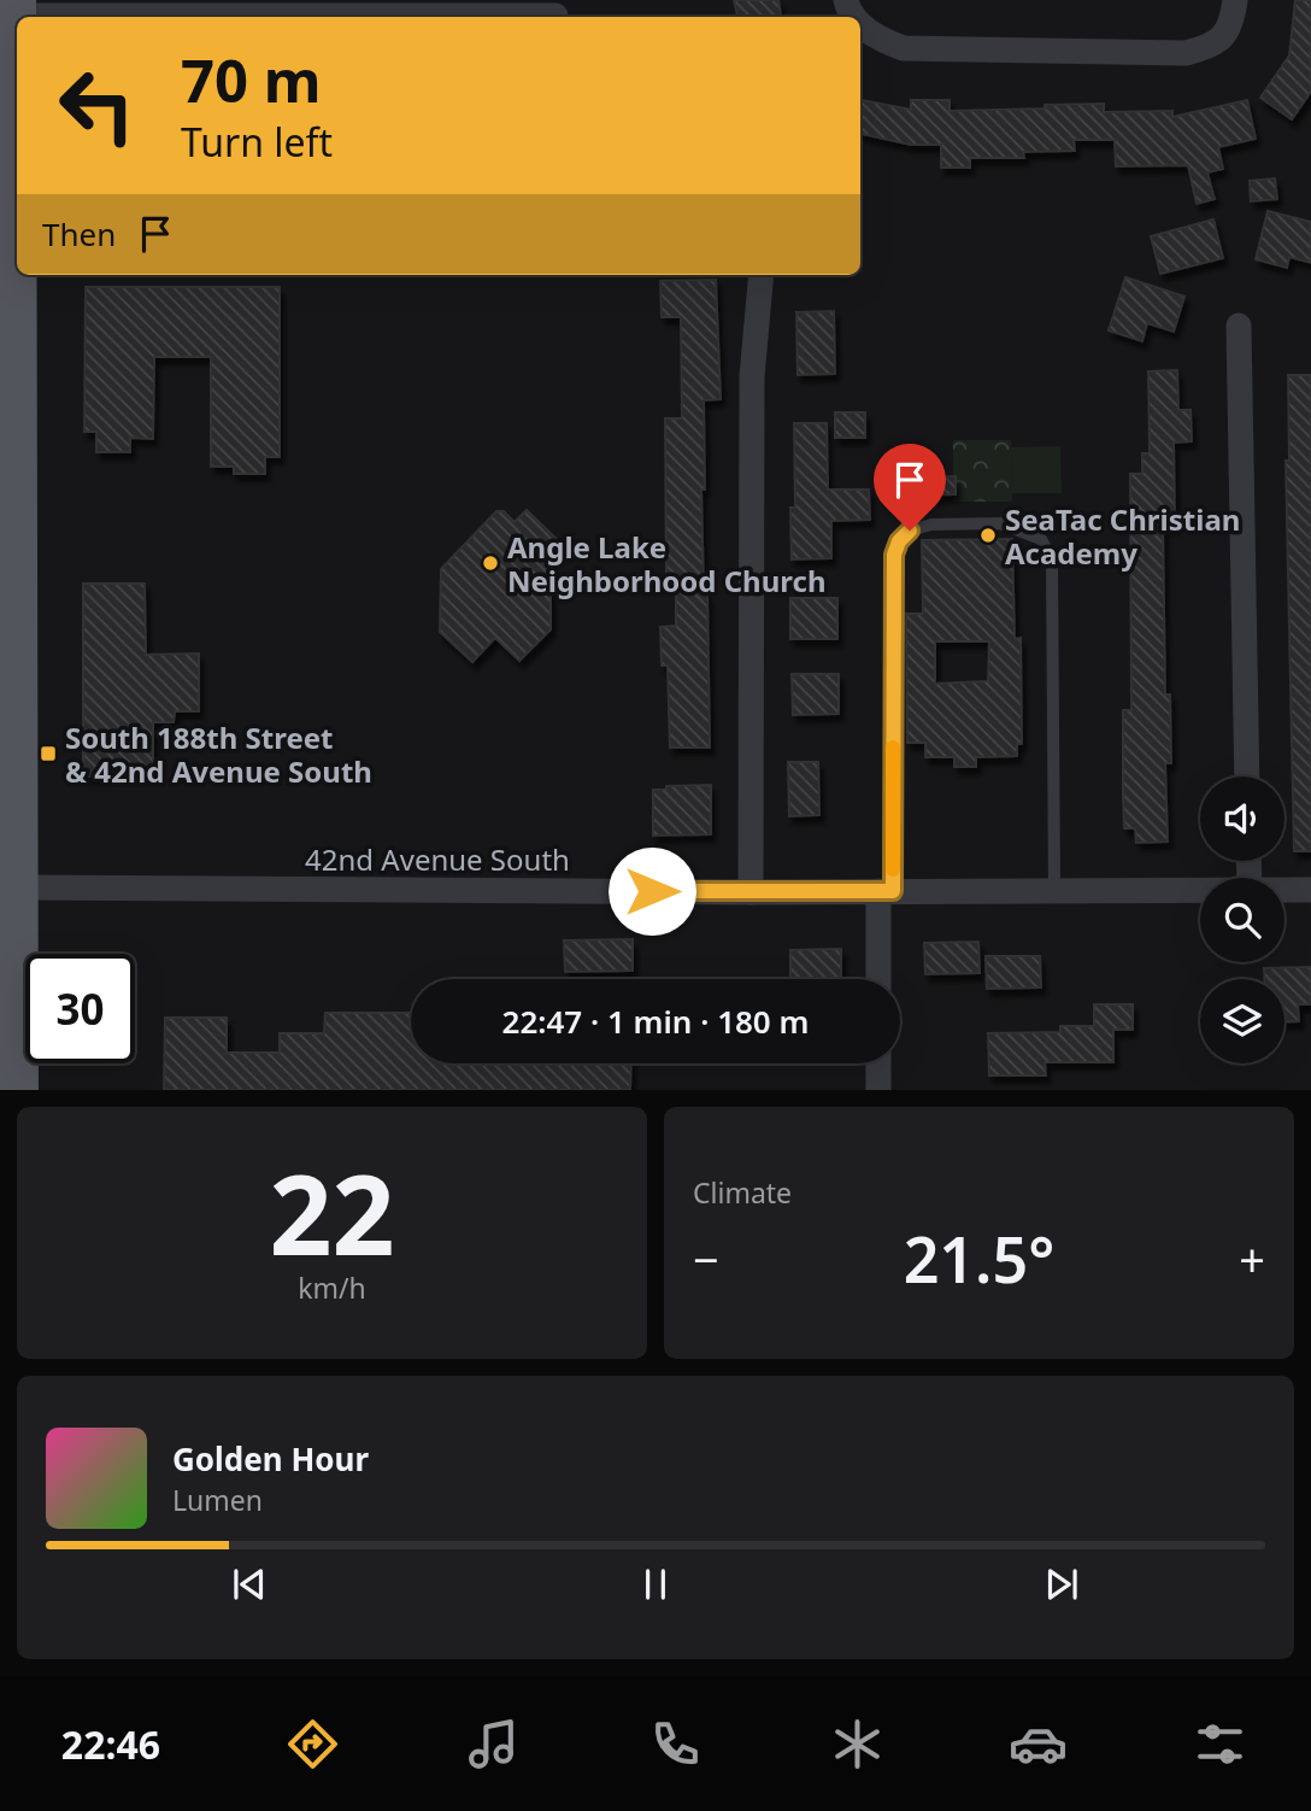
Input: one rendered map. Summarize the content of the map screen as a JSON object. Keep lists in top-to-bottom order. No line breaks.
{"streets":{"street":["42nd Avenue South"]},"places":{"other":["SeaTac Christian Academy","Angle Lake Neighborhood Church"],"transit":["South 188th Street & 42nd Avenue South"]},"page":{"turn":["70 m","Turn left"],"then":"Then","limit":"30","trip":"22:47 · 1 min · 180 m","tile":[["22","km/h"],"Climate"],"heat":["−","21.5°","+"],"song":["Golden Hour","Lumen"],"tabs":"22:46"}}
